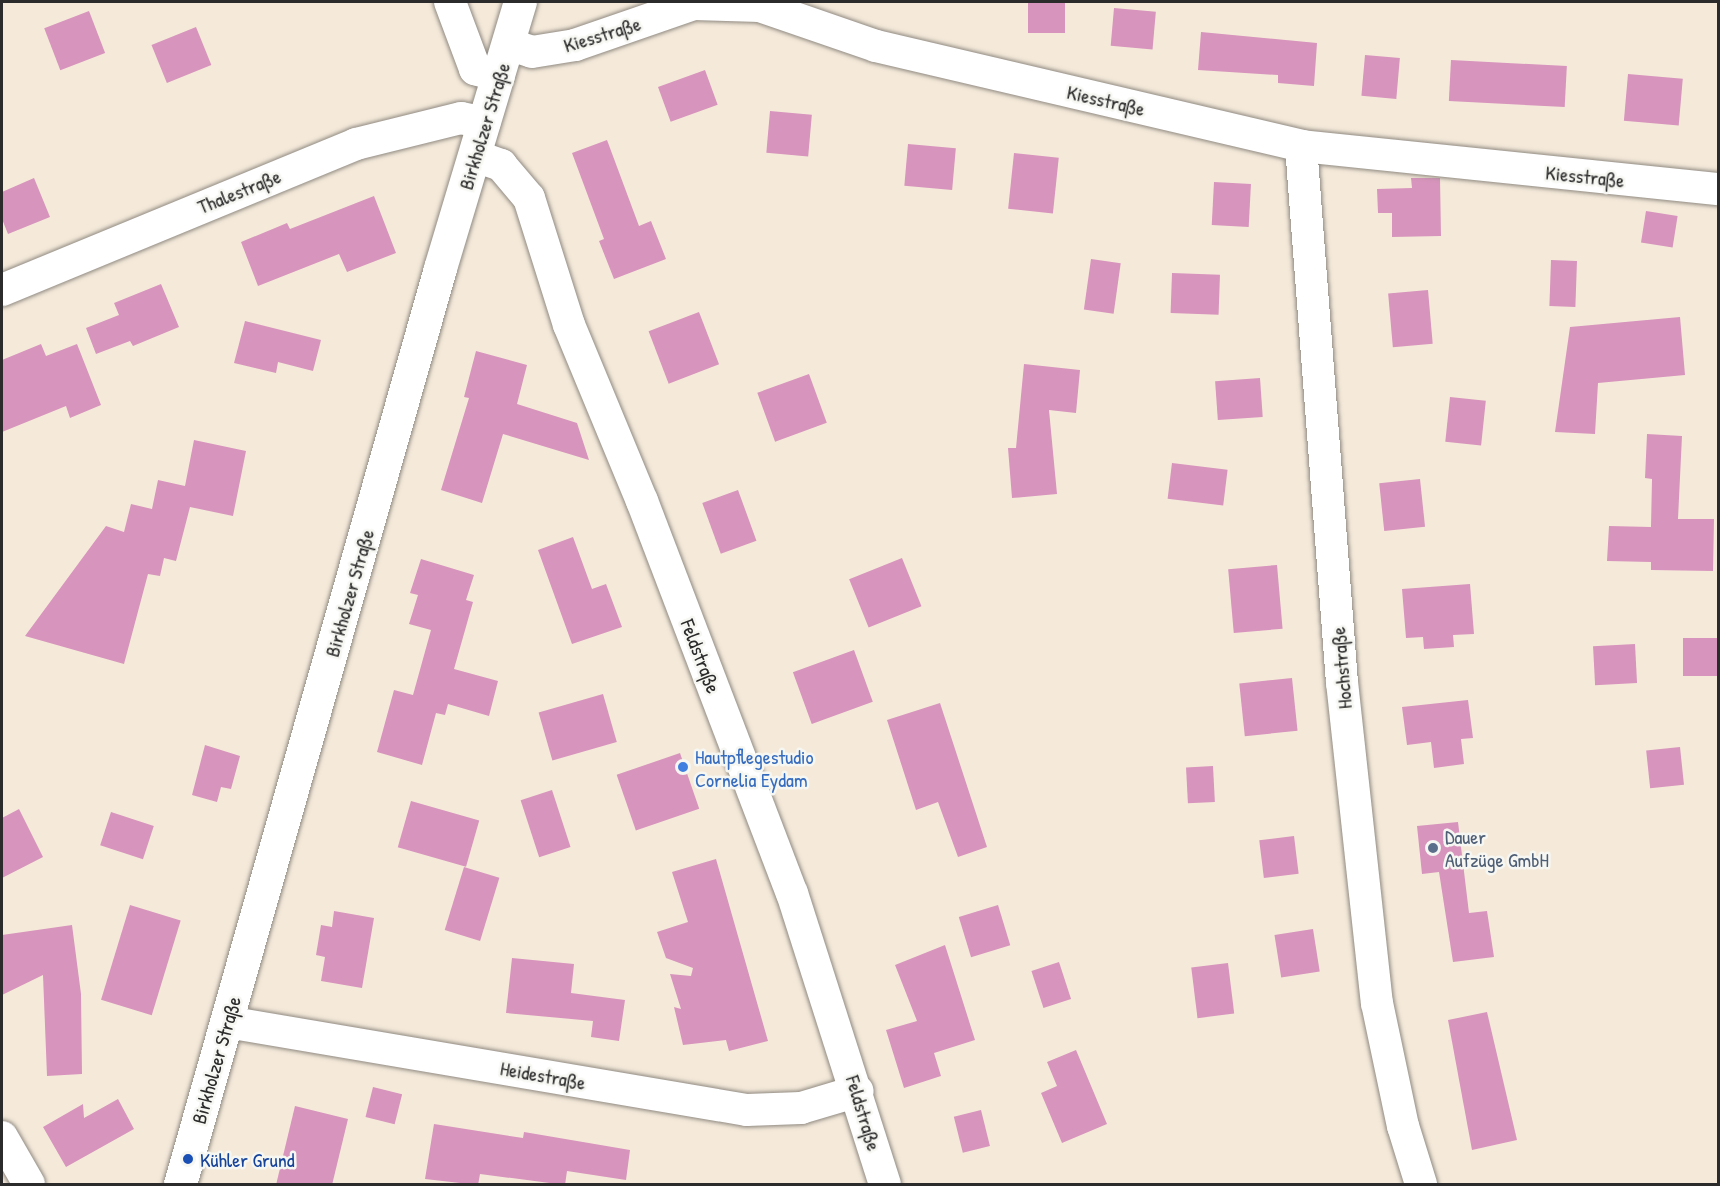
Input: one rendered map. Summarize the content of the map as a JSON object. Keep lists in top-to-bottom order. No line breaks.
{"streets":{"street":["Kiesstraße","Birkholzer Straße","Thalestraße","Feldstraße","Hochstraße","Heidestraße"]},"crossings":[["Kiesstraße","Birkholzer Straße"],["Kiesstraße","Hochstraße"],["Birkholzer Straße","Thalestraße"],["Birkholzer Straße","Feldstraße"],["Birkholzer Straße","Heidestraße"],["Feldstraße","Heidestraße"]],"places":["Hautpflegestudio Cornelia Eydam","Dauer Aufzüge GmbH","Kühler Grund"]}
